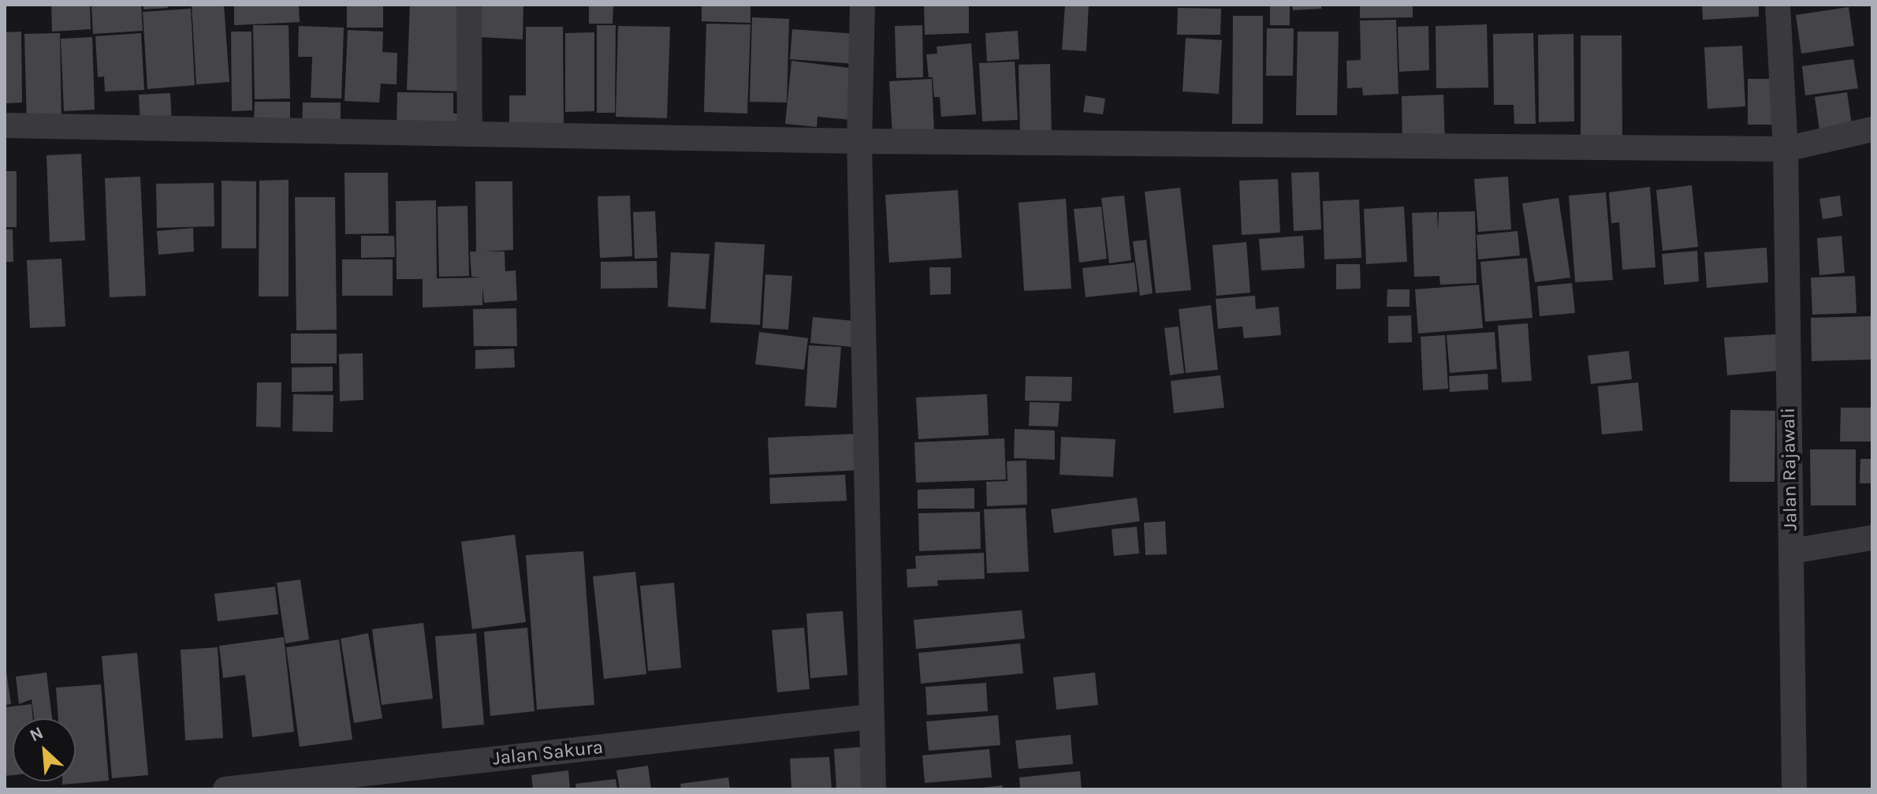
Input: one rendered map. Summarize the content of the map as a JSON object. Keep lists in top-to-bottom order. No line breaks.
{"streets":{"street":["Jalan Rajawali","Jalan Sakura"]},"north":"top left"}
